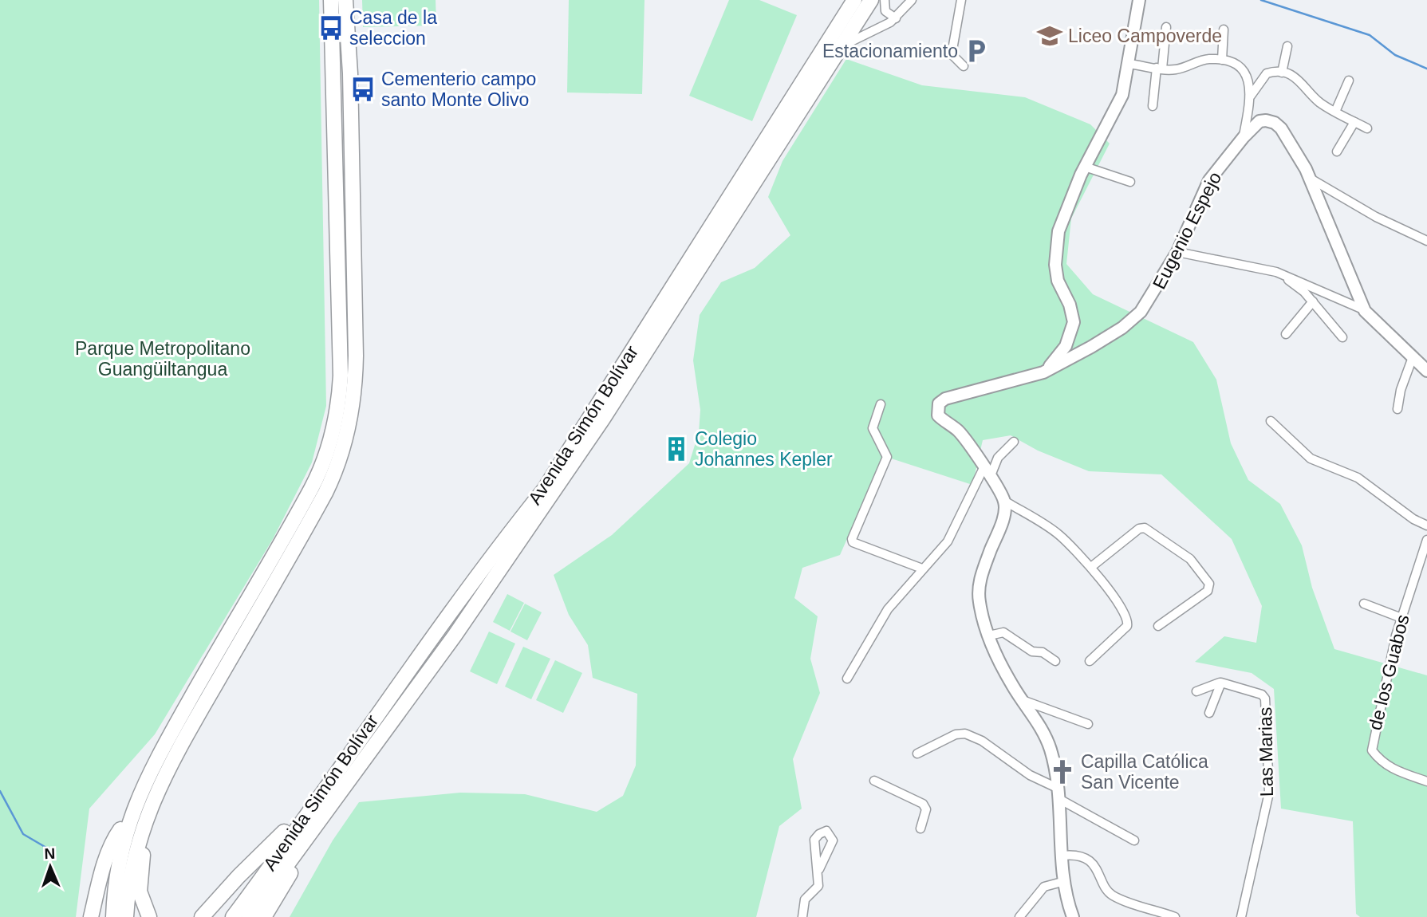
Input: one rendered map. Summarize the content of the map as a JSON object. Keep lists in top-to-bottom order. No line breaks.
{"streets":{"highway":["Avenida Simón Bolívar"],"street":["Eugenio Espejo","de los Guabos","Las Marias"]},"parks":["Parque Metropolitano Guangüiltangua"],"places":{"bus stop":["Casa de la seleccion","Cementerio campo santo Monte Olivo"],"school or university":["Liceo Campoverde"],"parking":["Estacionamiento"],"building":["Colegio Johannes Kepler"],"church":["Capilla Católica San Vicente"]},"north":"top"}
